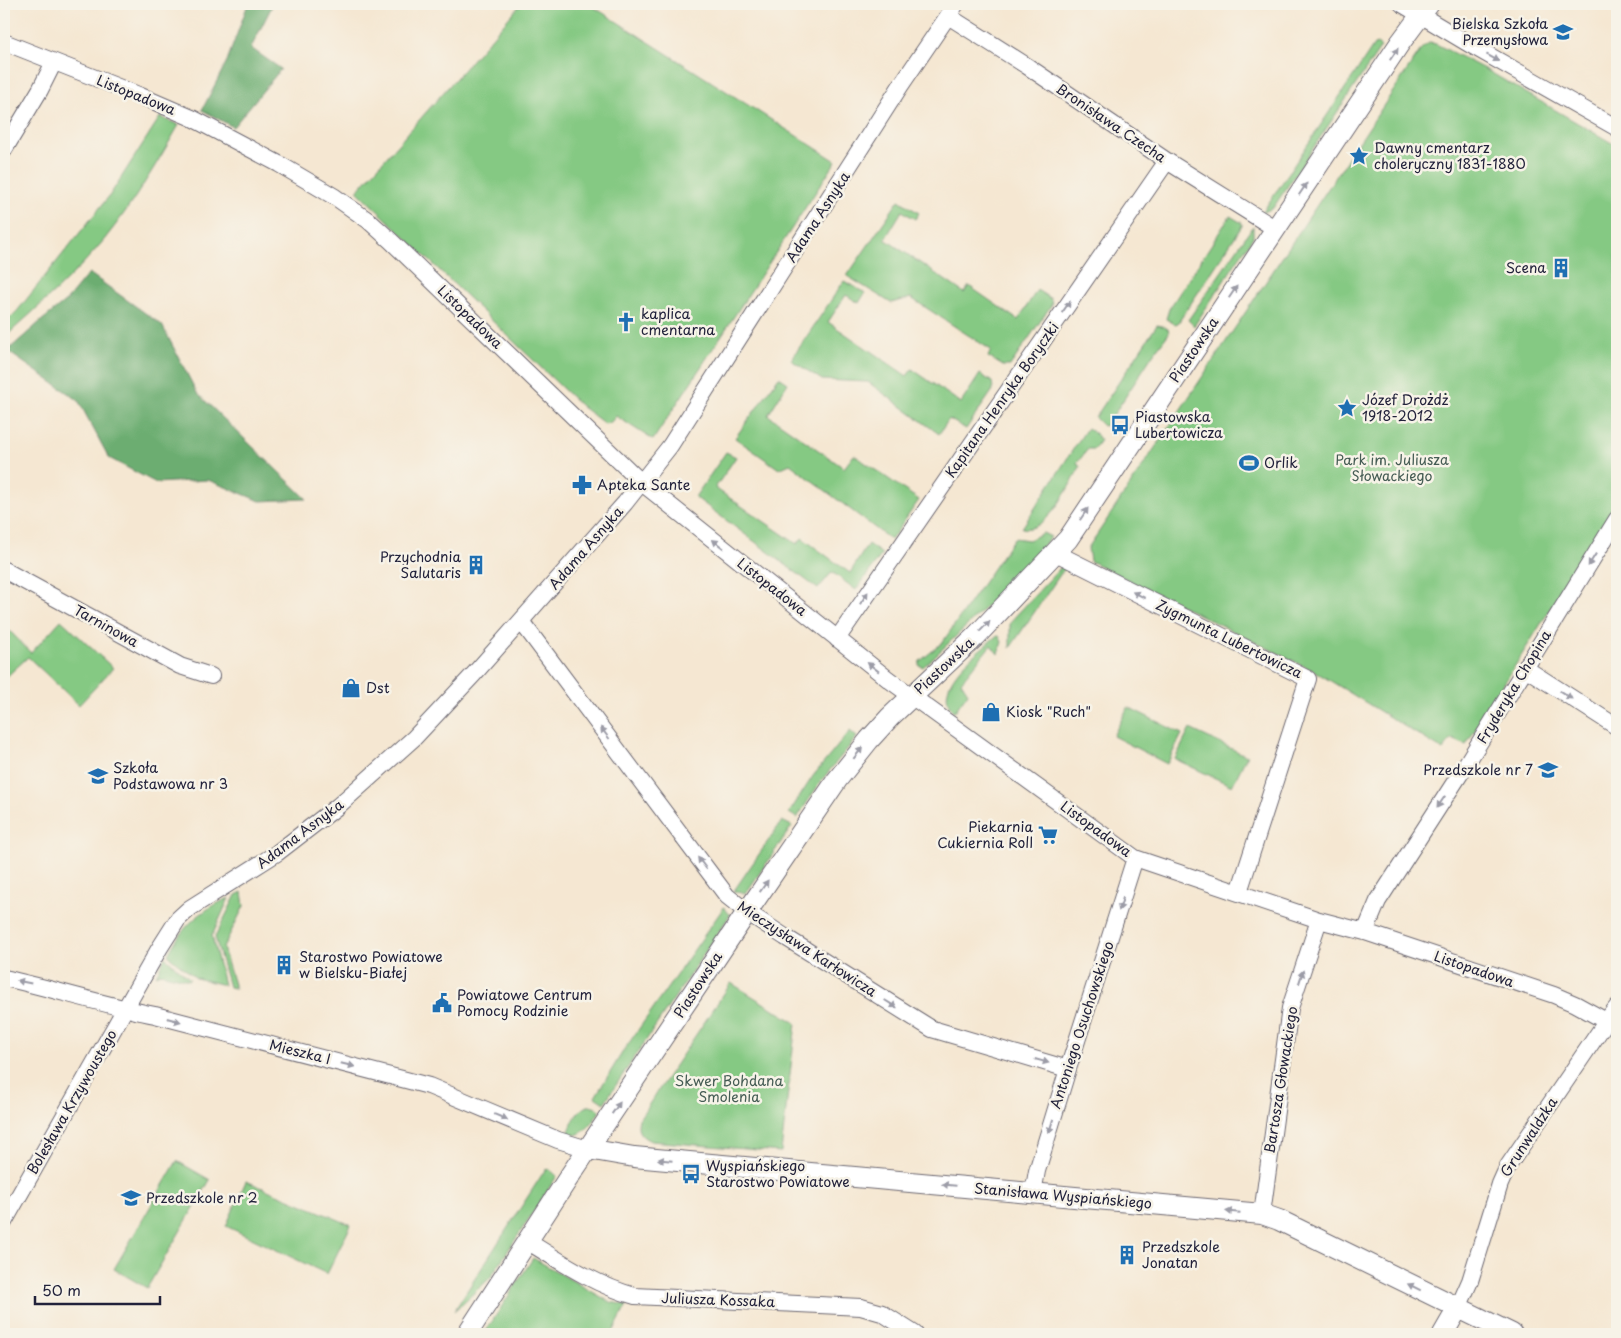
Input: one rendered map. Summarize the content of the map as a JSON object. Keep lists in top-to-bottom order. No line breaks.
{"streets":{"street":["Listopadowa","Bronisława Czecha","Adama Asnyka","Piastowska","Kapitana Henryka Boryczki","Tarninowa","Zygmunta Lubertowicza","Fryderyka Chopina","Mieczysława Karłowicza","Antoniego Osuchowskiego","Mieszka I","Bartosza Głowackiego","Bolesława Krzywoustego","Grunwaldzka","Stanisława Wyspiańskiego","Juliusza Kossaka"]},"crossings":[["Listopadowa","Adama Asnyka"],["Listopadowa","Piastowska"],["Listopadowa","Kapitana Henryka Boryczki"],["Listopadowa","Zygmunta Lubertowicza"],["Listopadowa","Fryderyka Chopina"],["Listopadowa","Antoniego Osuchowskiego"],["Listopadowa","Bartosza Głowackiego"],["Listopadowa","Grunwaldzka"],["Bronisława Czecha","Adama Asnyka"],["Bronisława Czecha","Piastowska"],["Bronisława Czecha","Kapitana Henryka Boryczki"],["Adama Asnyka","Mieczysława Karłowicza"],["Adama Asnyka","Mieszka I"],["Adama Asnyka","Bolesława Krzywoustego"],["Piastowska","Zygmunta Lubertowicza"],["Piastowska","Mieczysława Karłowicza"],["Piastowska","Mieszka I"],["Piastowska","Stanisława Wyspiańskiego"],["Piastowska","Juliusza Kossaka"],["Mieczysława Karłowicza","Antoniego Osuchowskiego"],["Antoniego Osuchowskiego","Stanisława Wyspiańskiego"],["Mieszka I","Bolesława Krzywoustego"],["Mieszka I","Stanisława Wyspiańskiego"],["Bartosza Głowackiego","Stanisława Wyspiańskiego"],["Grunwaldzka","Stanisława Wyspiańskiego"]],"one_way":["Piastowska","Kapitana Henryka Boryczki","Fryderyka Chopina","Antoniego Osuchowskiego","Bartosza Głowackiego","Stanisława Wyspiańskiego"],"parks":["Park im. Juliusza Słowackiego","Skwer Bohdana Smolenia"],"places":{"school or university":["Bielska Szkoła Przemysłowa","Przedszkole nr 7","Szkoła Podstawowa nr 3","Przedszkole nr 2"],"place":["Dawny cmentarz choleryczny 1831-1880","Józef Drożdż 1918-2012"],"building":["Scena","Przychodnia Salutaris","Starostwo Powiatowe w Bielsku-Białej","Przedszkole Jonatan"],"church":["kaplica cmentarna"],"bus stop":["Piastowska Lubertowicza","Wyspiańskiego Starostwo Powiatowe"],"sports":["Orlik"],"pharmacy":["Apteka Sante"],"shop":["Dst","Kiosk \"Ruch\""],"supermarket":["Piekarnia Cukiernia Roll"],"public building":["Powiatowe Centrum Pomocy Rodzinie"]},"scale_bar":"50 m"}
